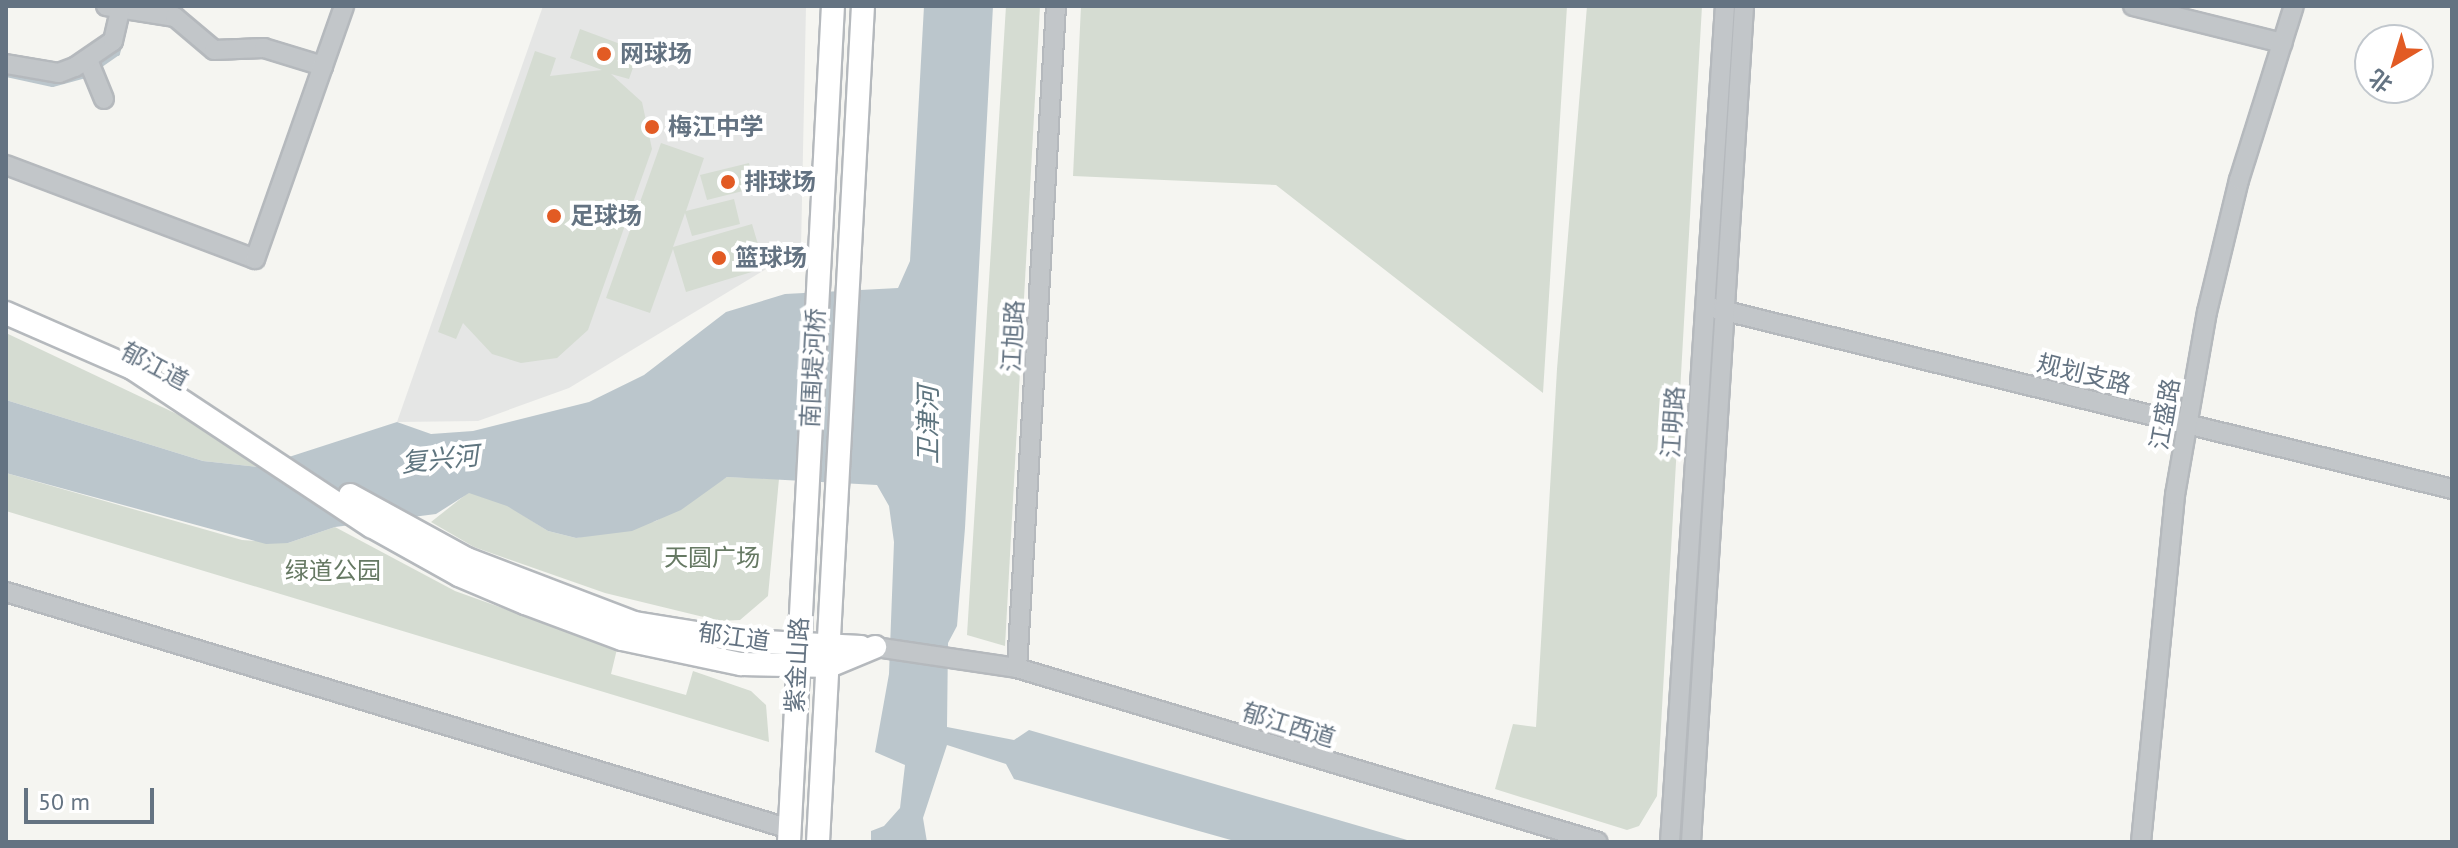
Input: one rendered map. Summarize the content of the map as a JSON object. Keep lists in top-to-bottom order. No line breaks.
{"streets":{"main road":["郁江道","南围堤河桥","紫金山路"],"street":["江旭路","规划支路","江盛路","江明路","郁江西道"]},"crossings":[["江旭路","郁江西道"],["郁江道","紫金山路"],["郁江道","郁江西道"],["南围堤河桥","紫金山路"],["规划支路","江盛路"],["规划支路","江明路"]],"water":["卫津河","复兴河"],"parks":["天圆广场","绿道公园"],"places":["网球场","梅江中学","排球场","足球场","篮球场"],"scale_bar":"50 m","north":"bottom left"}
